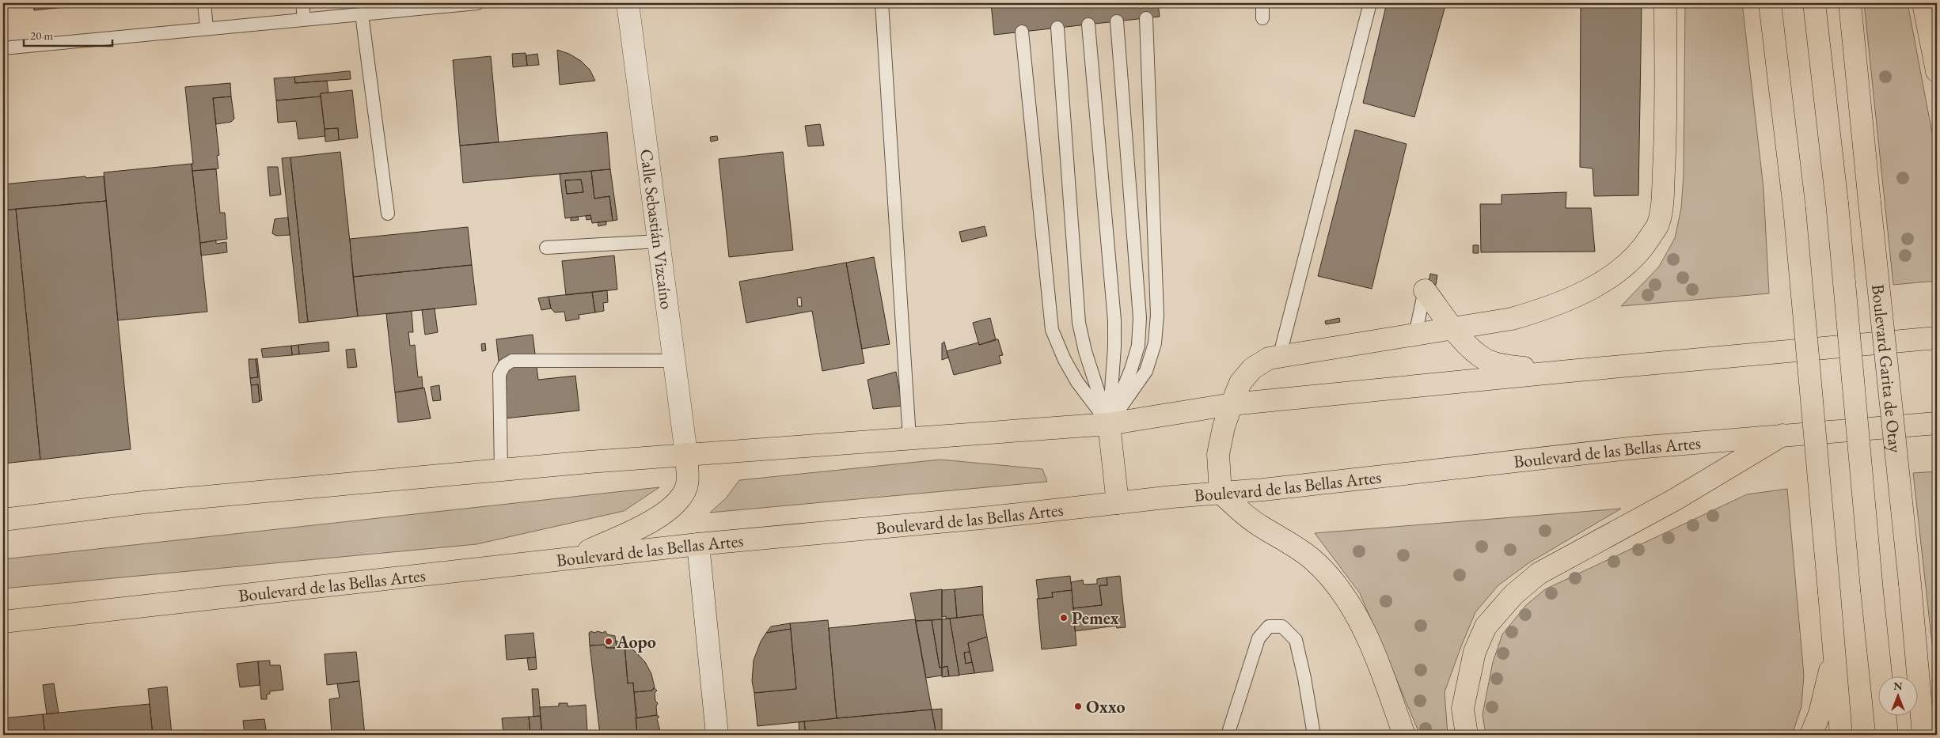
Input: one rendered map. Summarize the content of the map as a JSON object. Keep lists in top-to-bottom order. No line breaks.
{"streets":{"main road":["Boulevard Garita de Otay","Boulevard de las Bellas Artes"],"street":["Calle Sebastián Vizcaíno"]},"places":["Pemex","Aopo","Oxxo"],"scale_bar":"20 m","north":"top"}
